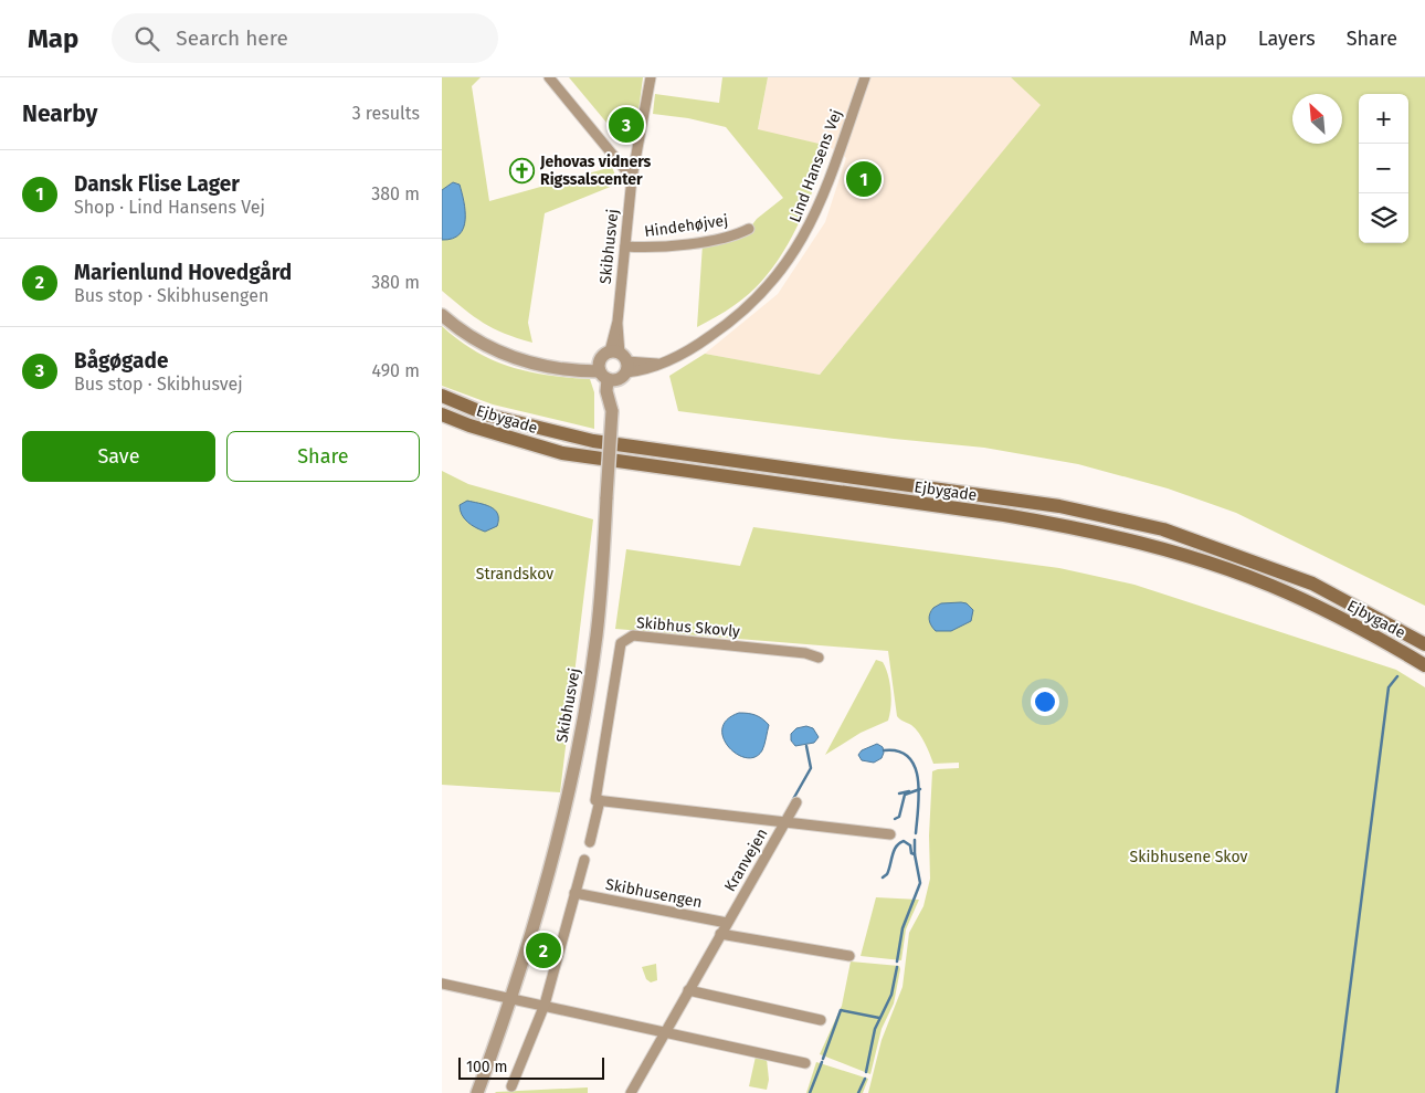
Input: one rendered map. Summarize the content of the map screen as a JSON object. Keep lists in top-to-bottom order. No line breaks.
{"streets":{"main road":["Ejbygade"],"street":["Lind Hansens Vej","Hindehøjvej","Skibhusvej","Skibhus Skovly","Kranvejen","Skibhusengen"]},"crossings":[["Lind Hansens Vej","Skibhusvej"],["Hindehøjvej","Skibhusvej"],["Kranvejen","Skibhusengen"]],"parks":["Strandskov","Skibhusene Skov"],"places":{"church":["Jehovas vidners Rigssalscenter"]},"scale_bar":"100 m","north":"top left","page":{"header":"Map","search":"Search here","nav":["Map","Layers","Share"],"heading":["Nearby","3 results"],"map_buttons":["+","−"],"pins":["3","1","2"],"list":[{"mark":"1","name":"Dansk Flise Lager","note":"Shop · Lind Hansens Vej","value":"380 m"},{"mark":"2","name":"Marienlund Hovedgård","note":"Bus stop · Skibhusengen","value":"380 m"},{"mark":"3","name":"Bågøgade","note":"Bus stop · Skibhusvej","value":"490 m"}],"buttons":["Save","Share"],"scale":"100 m"}}
